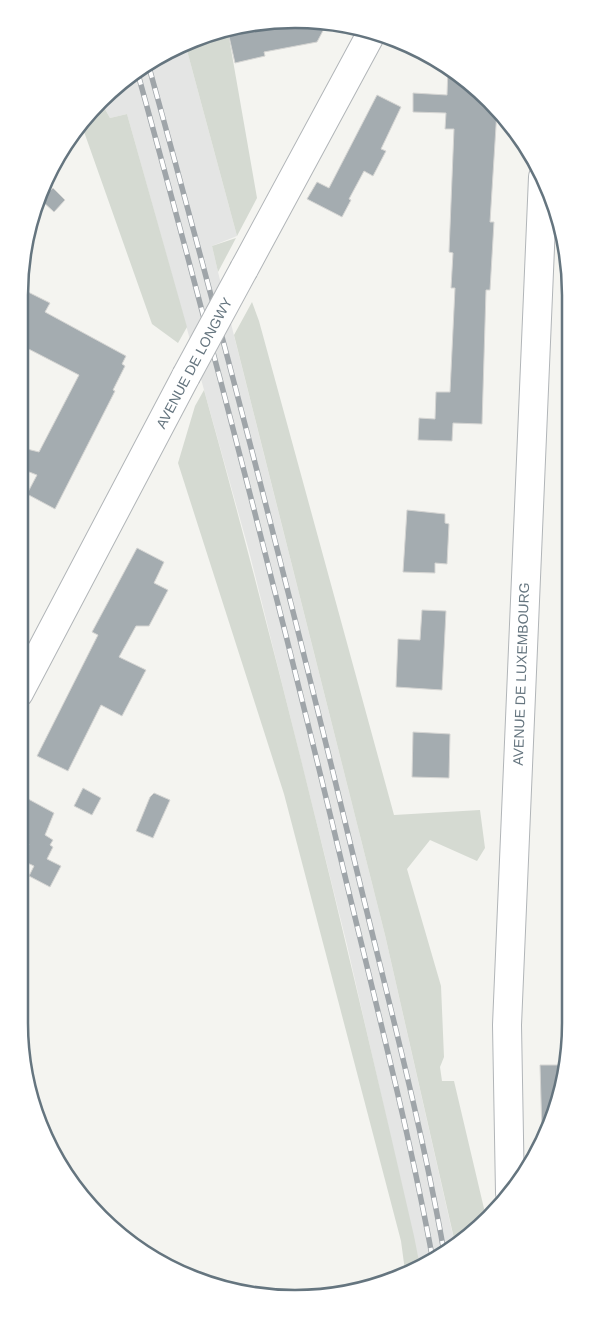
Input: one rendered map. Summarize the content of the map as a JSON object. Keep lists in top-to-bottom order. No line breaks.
{"streets":{"main road":["AVENUE DE LONGWY","AVENUE DE LUXEMBOURG"]}}
